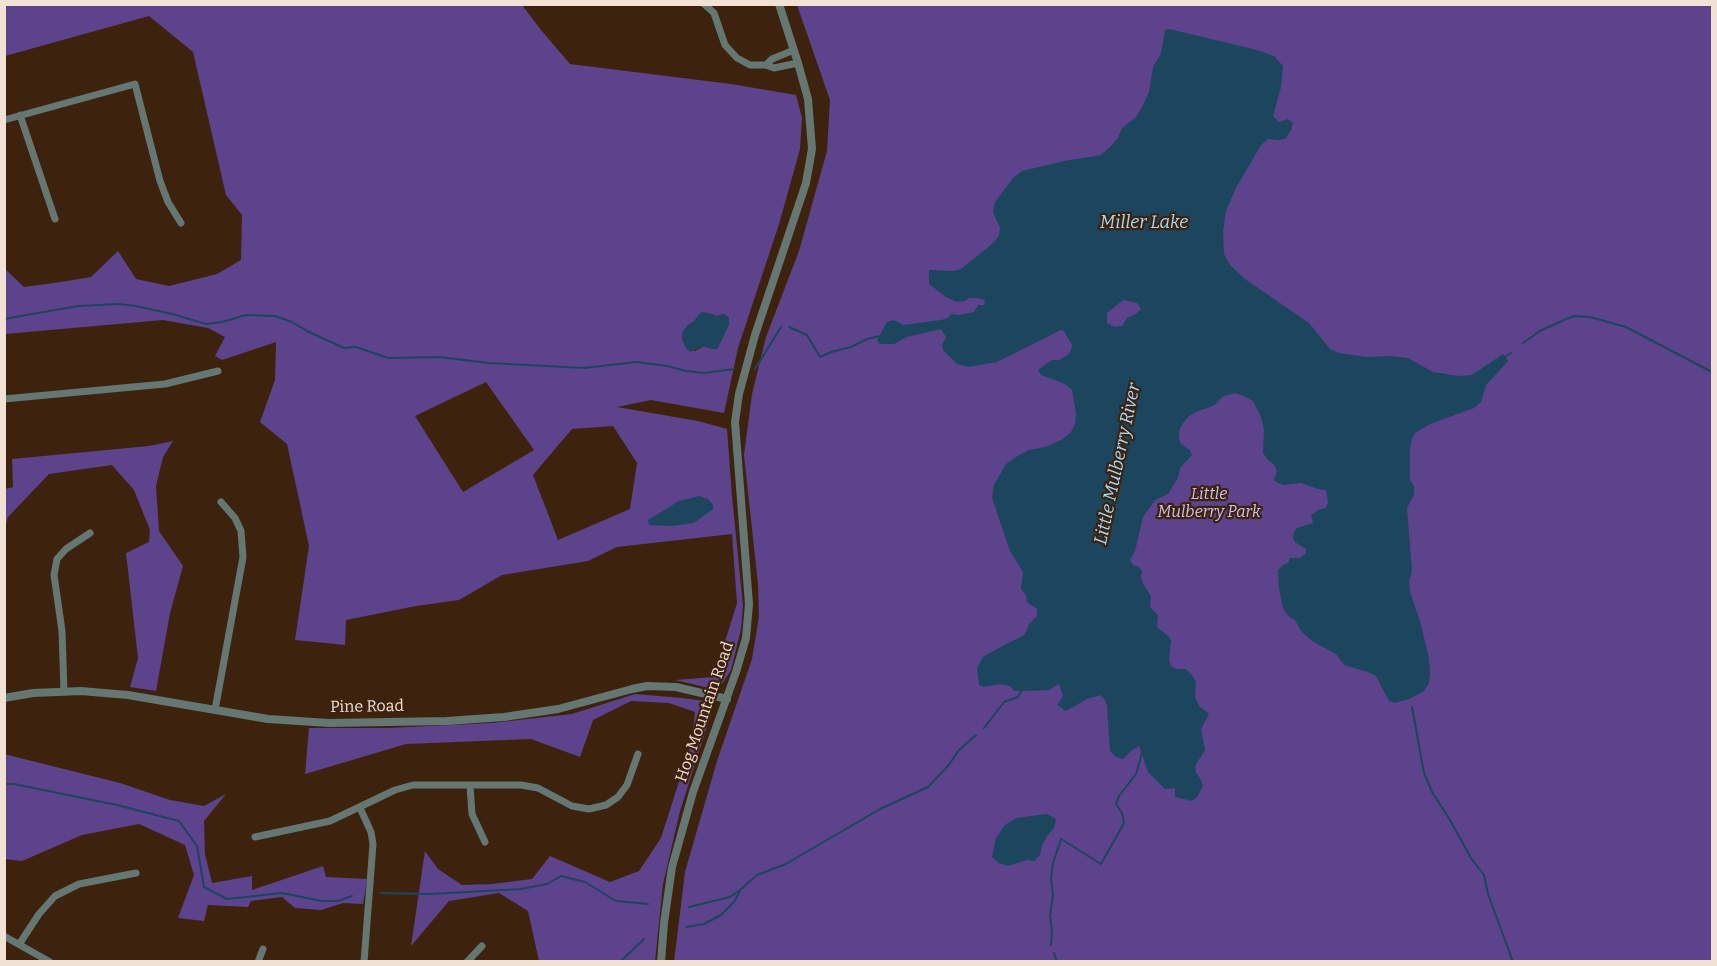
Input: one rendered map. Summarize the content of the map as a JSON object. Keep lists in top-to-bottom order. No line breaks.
{"streets":{"street":["Pine Road","Hog Mountain Road"]},"crossings":[["Pine Road","Hog Mountain Road"]],"water":["Miller Lake","Little Mulberry River"],"parks":["Little Mulberry Park"]}
